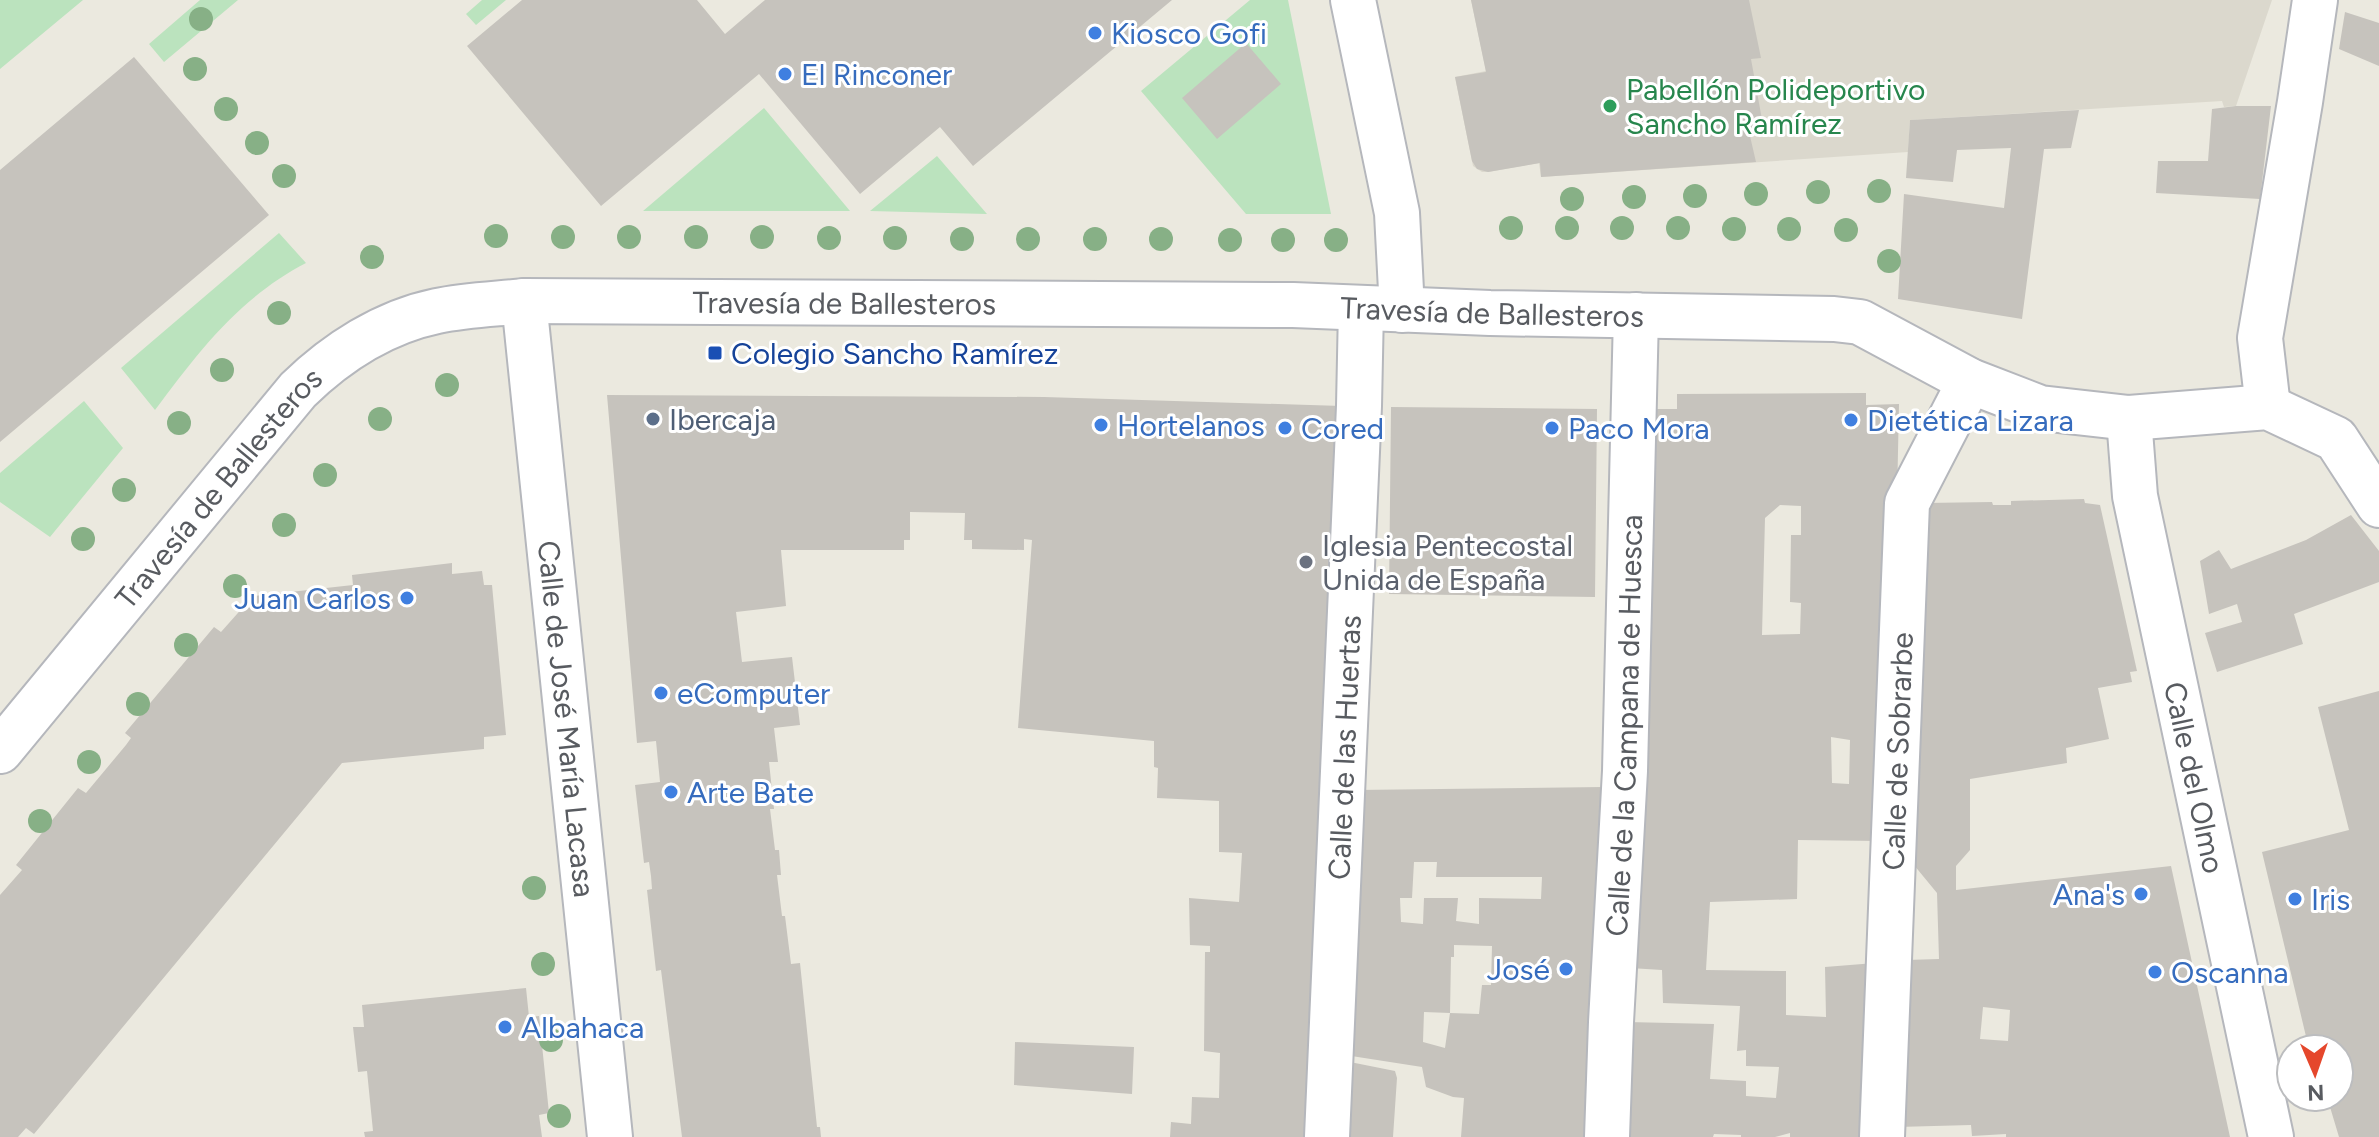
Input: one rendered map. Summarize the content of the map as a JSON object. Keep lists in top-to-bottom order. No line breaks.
{"streets":{"street":["Travesía de Ballesteros","Calle de José María Lacasa","Calle de la Campana de Huesca","Calle de las Huertas","Calle de Sobrarbe","Calle del Olmo"]},"crossings":[["Travesía de Ballesteros","Calle de José María Lacasa"],["Travesía de Ballesteros","Calle de la Campana de Huesca"],["Travesía de Ballesteros","Calle de las Huertas"],["Travesía de Ballesteros","Calle de Sobrarbe"],["Travesía de Ballesteros","Calle del Olmo"]],"places":{"other":["Kiosco Gofi","El Rinconer","Pabellón Polideportivo Sancho Ramírez","Ibercaja","Dietética Lizara","Hortelanos","Cored","Paco Mora","Iglesia Pentecostal Unida de España","Juan Carlos","eComputer","Arte Bate","Ana's","Iris","José","Oscanna","Albahaca"],"transit":["Colegio Sancho Ramírez"]},"north":"bottom"}
